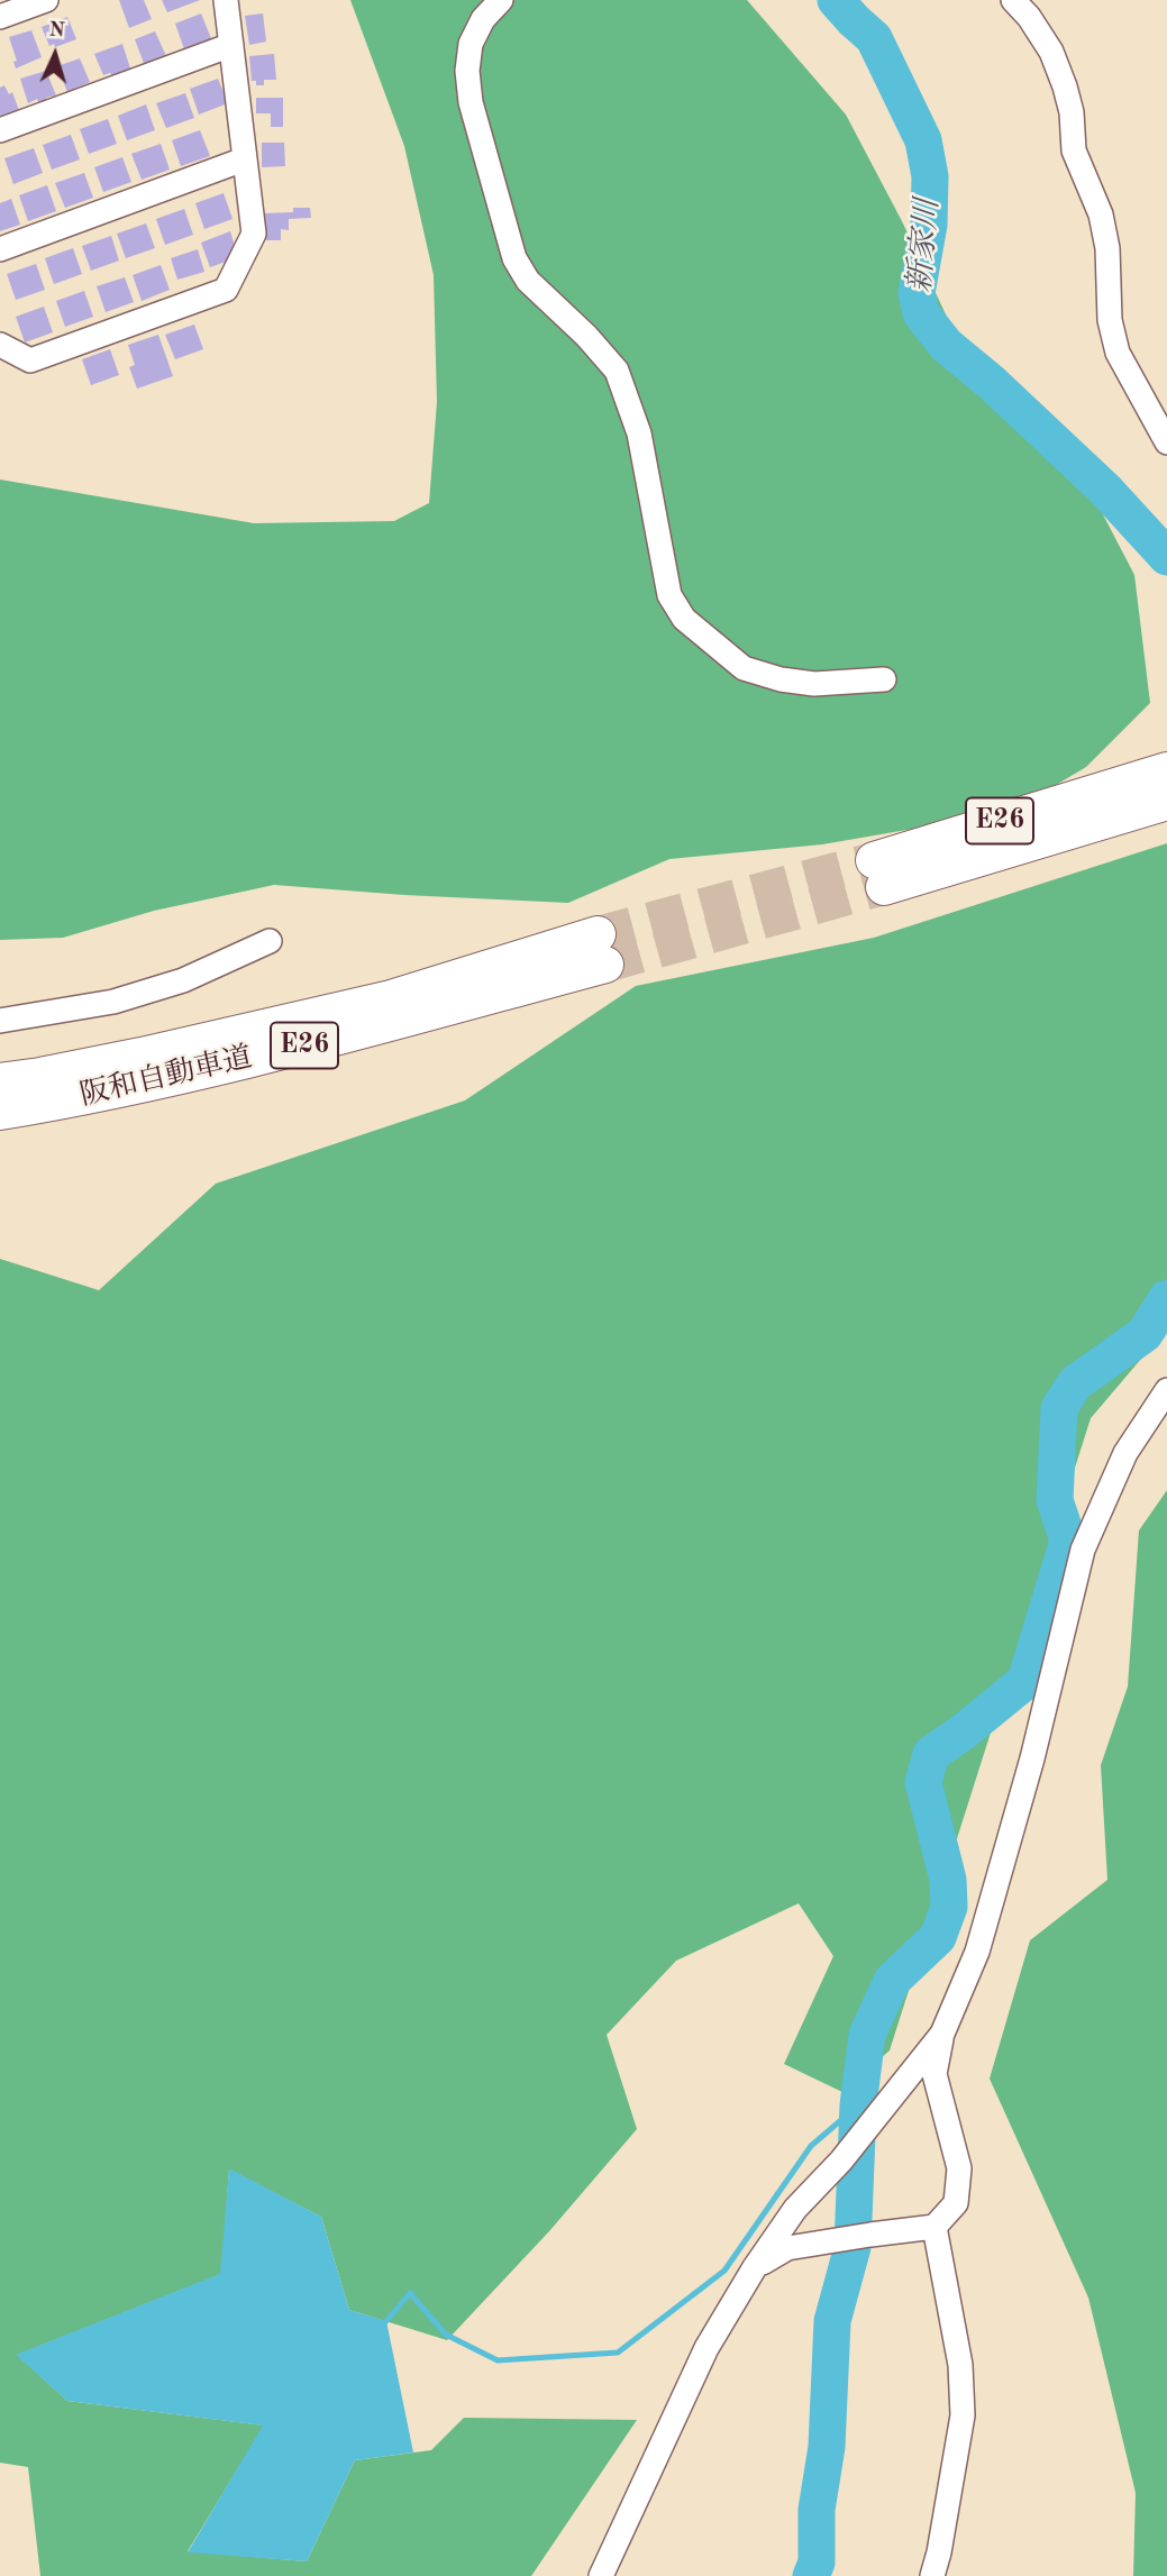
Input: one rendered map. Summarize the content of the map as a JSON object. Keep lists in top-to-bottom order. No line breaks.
{"streets":{"highway":["E26","阪和自動車道"]},"water":["新家川"],"north":"top"}
